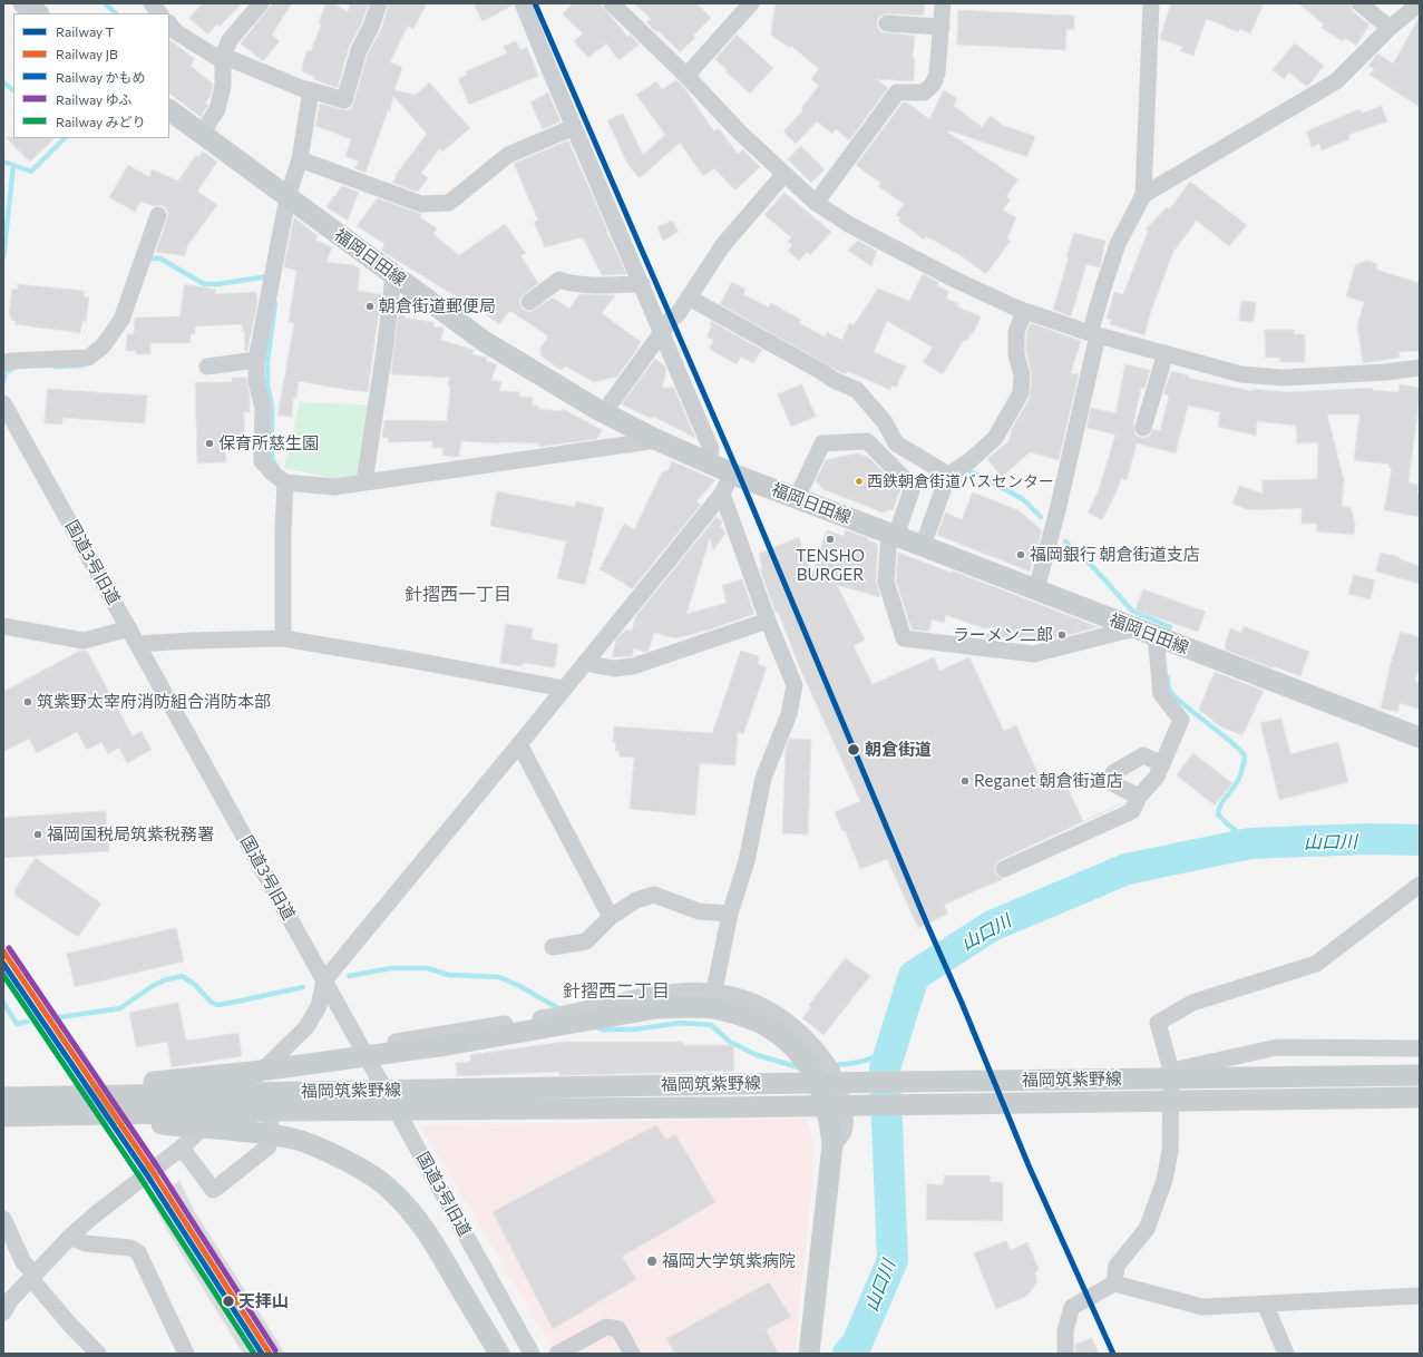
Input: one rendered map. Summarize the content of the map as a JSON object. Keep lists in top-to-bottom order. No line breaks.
{"streets":{"main road":["福岡日田線","福岡筑紫野線"],"street":["国道3号旧道"]},"districts":["針摺西一丁目","針摺西二丁目"],"water":["山口川"],"places":["朝倉街道郵便局","保育所慈生園","西鉄朝倉街道バスセンター","TENSHO BURGER","福岡銀行 朝倉街道支店","ラーメン二郎","筑紫野太宰府消防組合消防本部","朝倉街道","Reganet 朝倉街道店","福岡国税局筑紫税務署","福岡大学筑紫病院","天拝山"],"lines":["rail line T","rail line ゆふ","rail line JB","rail line かもめ","rail line みどり"],"legend":["Railway T","Railway JB","Railway かもめ","Railway ゆふ","Railway みどり"]}
